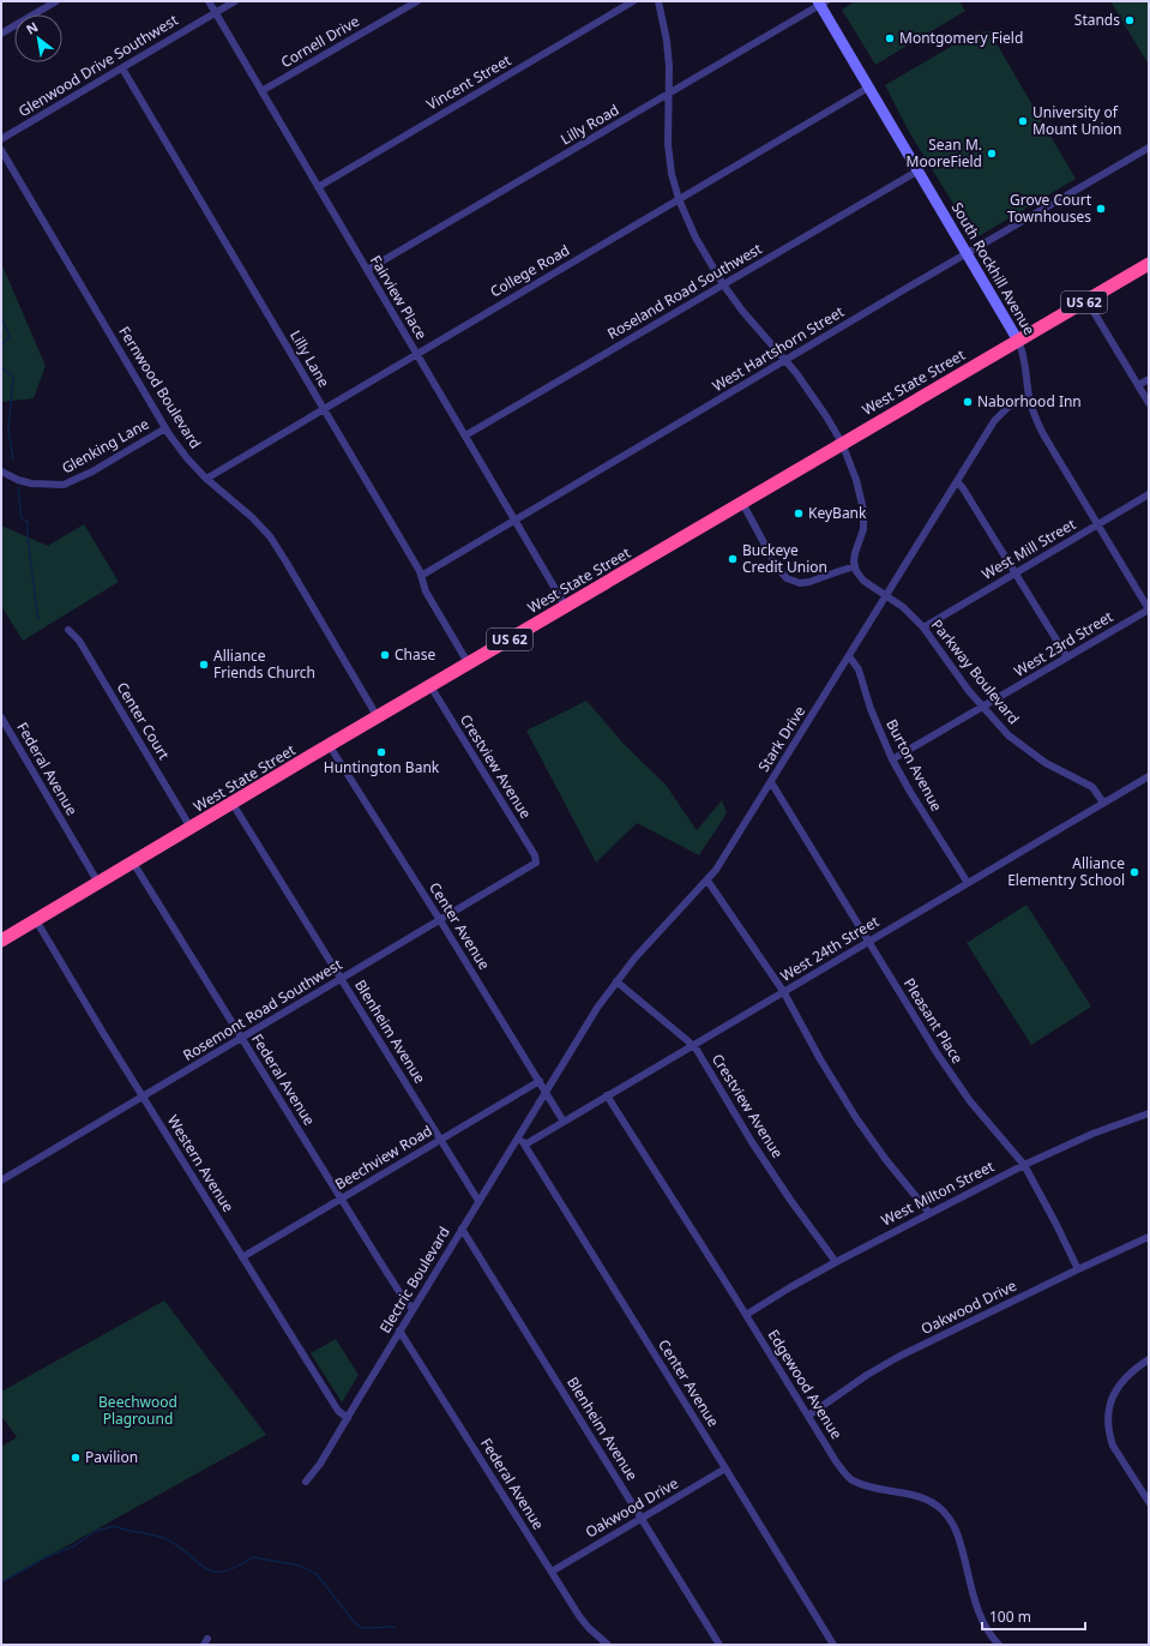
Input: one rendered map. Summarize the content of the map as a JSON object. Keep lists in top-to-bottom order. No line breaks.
{"streets":{"highway":["US 62","West State Street"],"street":["Cornell Drive","Glenwood Drive Southwest","Vincent Street","Lilly Road","South Rockhill Avenue","College Road","Roseland Road Southwest","Fairview Place","West Hartshorn Street","Lilly Lane","Fernwood Boulevard","Glenking Lane","West Mill Street","West 23rd Street","Parkway Boulevard","Center Court","Stark Drive","Burton Avenue","Crestview Avenue","Federal Avenue","Center Avenue","West 24th Street","Rosemont Road Southwest","Pleasant Place","Blenheim Avenue","Beechview Road","Western Avenue","West Milton Street","Electric Boulevard","Oakwood Drive","Edgewood Avenue"]},"crossings":[["Cornell Drive","Fairview Place"],["Glenwood Drive Southwest","Fairview Place"],["Glenwood Drive Southwest","Lilly Lane"],["Vincent Street","Fairview Place"],["Lilly Road","South Rockhill Avenue"],["Lilly Road","Fairview Place"],["South Rockhill Avenue","College Road"],["South Rockhill Avenue","Roseland Road Southwest"],["South Rockhill Avenue","West Hartshorn Street"],["South Rockhill Avenue","West State Street"],["South Rockhill Avenue","West Mill Street"],["South Rockhill Avenue","West 23rd Street"],["South Rockhill Avenue","Stark Drive"],["College Road","Fairview Place"],["College Road","Lilly Lane"],["College Road","Fernwood Boulevard"],["Roseland Road Southwest","Fairview Place"],["Fairview Place","West Hartshorn Street"],["Fairview Place","West State Street"],["West Hartshorn Street","Lilly Lane"],["Lilly Lane","West State Street"],["West State Street","Fernwood Boulevard"],["West State Street","Center Court"],["West State Street","Crestview Avenue"],["West State Street","Federal Avenue"],["West State Street","Center Avenue"],["West State Street","Blenheim Avenue"],["West State Street","Western Avenue"],["Fernwood Boulevard","Glenking Lane"],["West Mill Street","Parkway Boulevard"],["West 23rd Street","Parkway Boulevard"],["West 23rd Street","Burton Avenue"],["Parkway Boulevard","Stark Drive"],["Parkway Boulevard","West 24th Street"],["Stark Drive","Burton Avenue"],["Stark Drive","Crestview Avenue"],["Stark Drive","Center Avenue"],["Stark Drive","Pleasant Place"],["Stark Drive","Electric Boulevard"],["Burton Avenue","West 24th Street"],["Crestview Avenue","West 24th Street"],["Crestview Avenue","Rosemont Road Southwest"],["Crestview Avenue","West Milton Street"],["Federal Avenue","Rosemont Road Southwest"],["Federal Avenue","Beechview Road"],["Federal Avenue","Electric Boulevard"],["Federal Avenue","Oakwood Drive"],["Center Avenue","West 24th Street"],["Center Avenue","Rosemont Road Southwest"],["Center Avenue","Beechview Road"],["Center Avenue","Electric Boulevard"],["Center Avenue","Oakwood Drive"],["West 24th Street","Pleasant Place"],["West 24th Street","Edgewood Avenue"],["Rosemont Road Southwest","Blenheim Avenue"],["Rosemont Road Southwest","Western Avenue"],["Pleasant Place","West Milton Street"],["Pleasant Place","Oakwood Drive"],["Blenheim Avenue","Beechview Road"],["Blenheim Avenue","Electric Boulevard"],["Blenheim Avenue","Oakwood Drive"],["Beechview Road","Western Avenue"],["Western Avenue","Electric Boulevard"],["West Milton Street","Edgewood Avenue"],["Oakwood Drive","Edgewood Avenue"]],"parks":["Beechwood Plaground"],"places":["Stands","Montgomery Field","University of Mount Union","Sean M. MooreField","Grove Court Townhouses","Naborhood Inn","KeyBank","Buckeye Credit Union","Chase","Alliance Friends Church","Huntington Bank","Alliance Elementry School","Pavilion"],"scale_bar":"100 m","north":"top left"}
